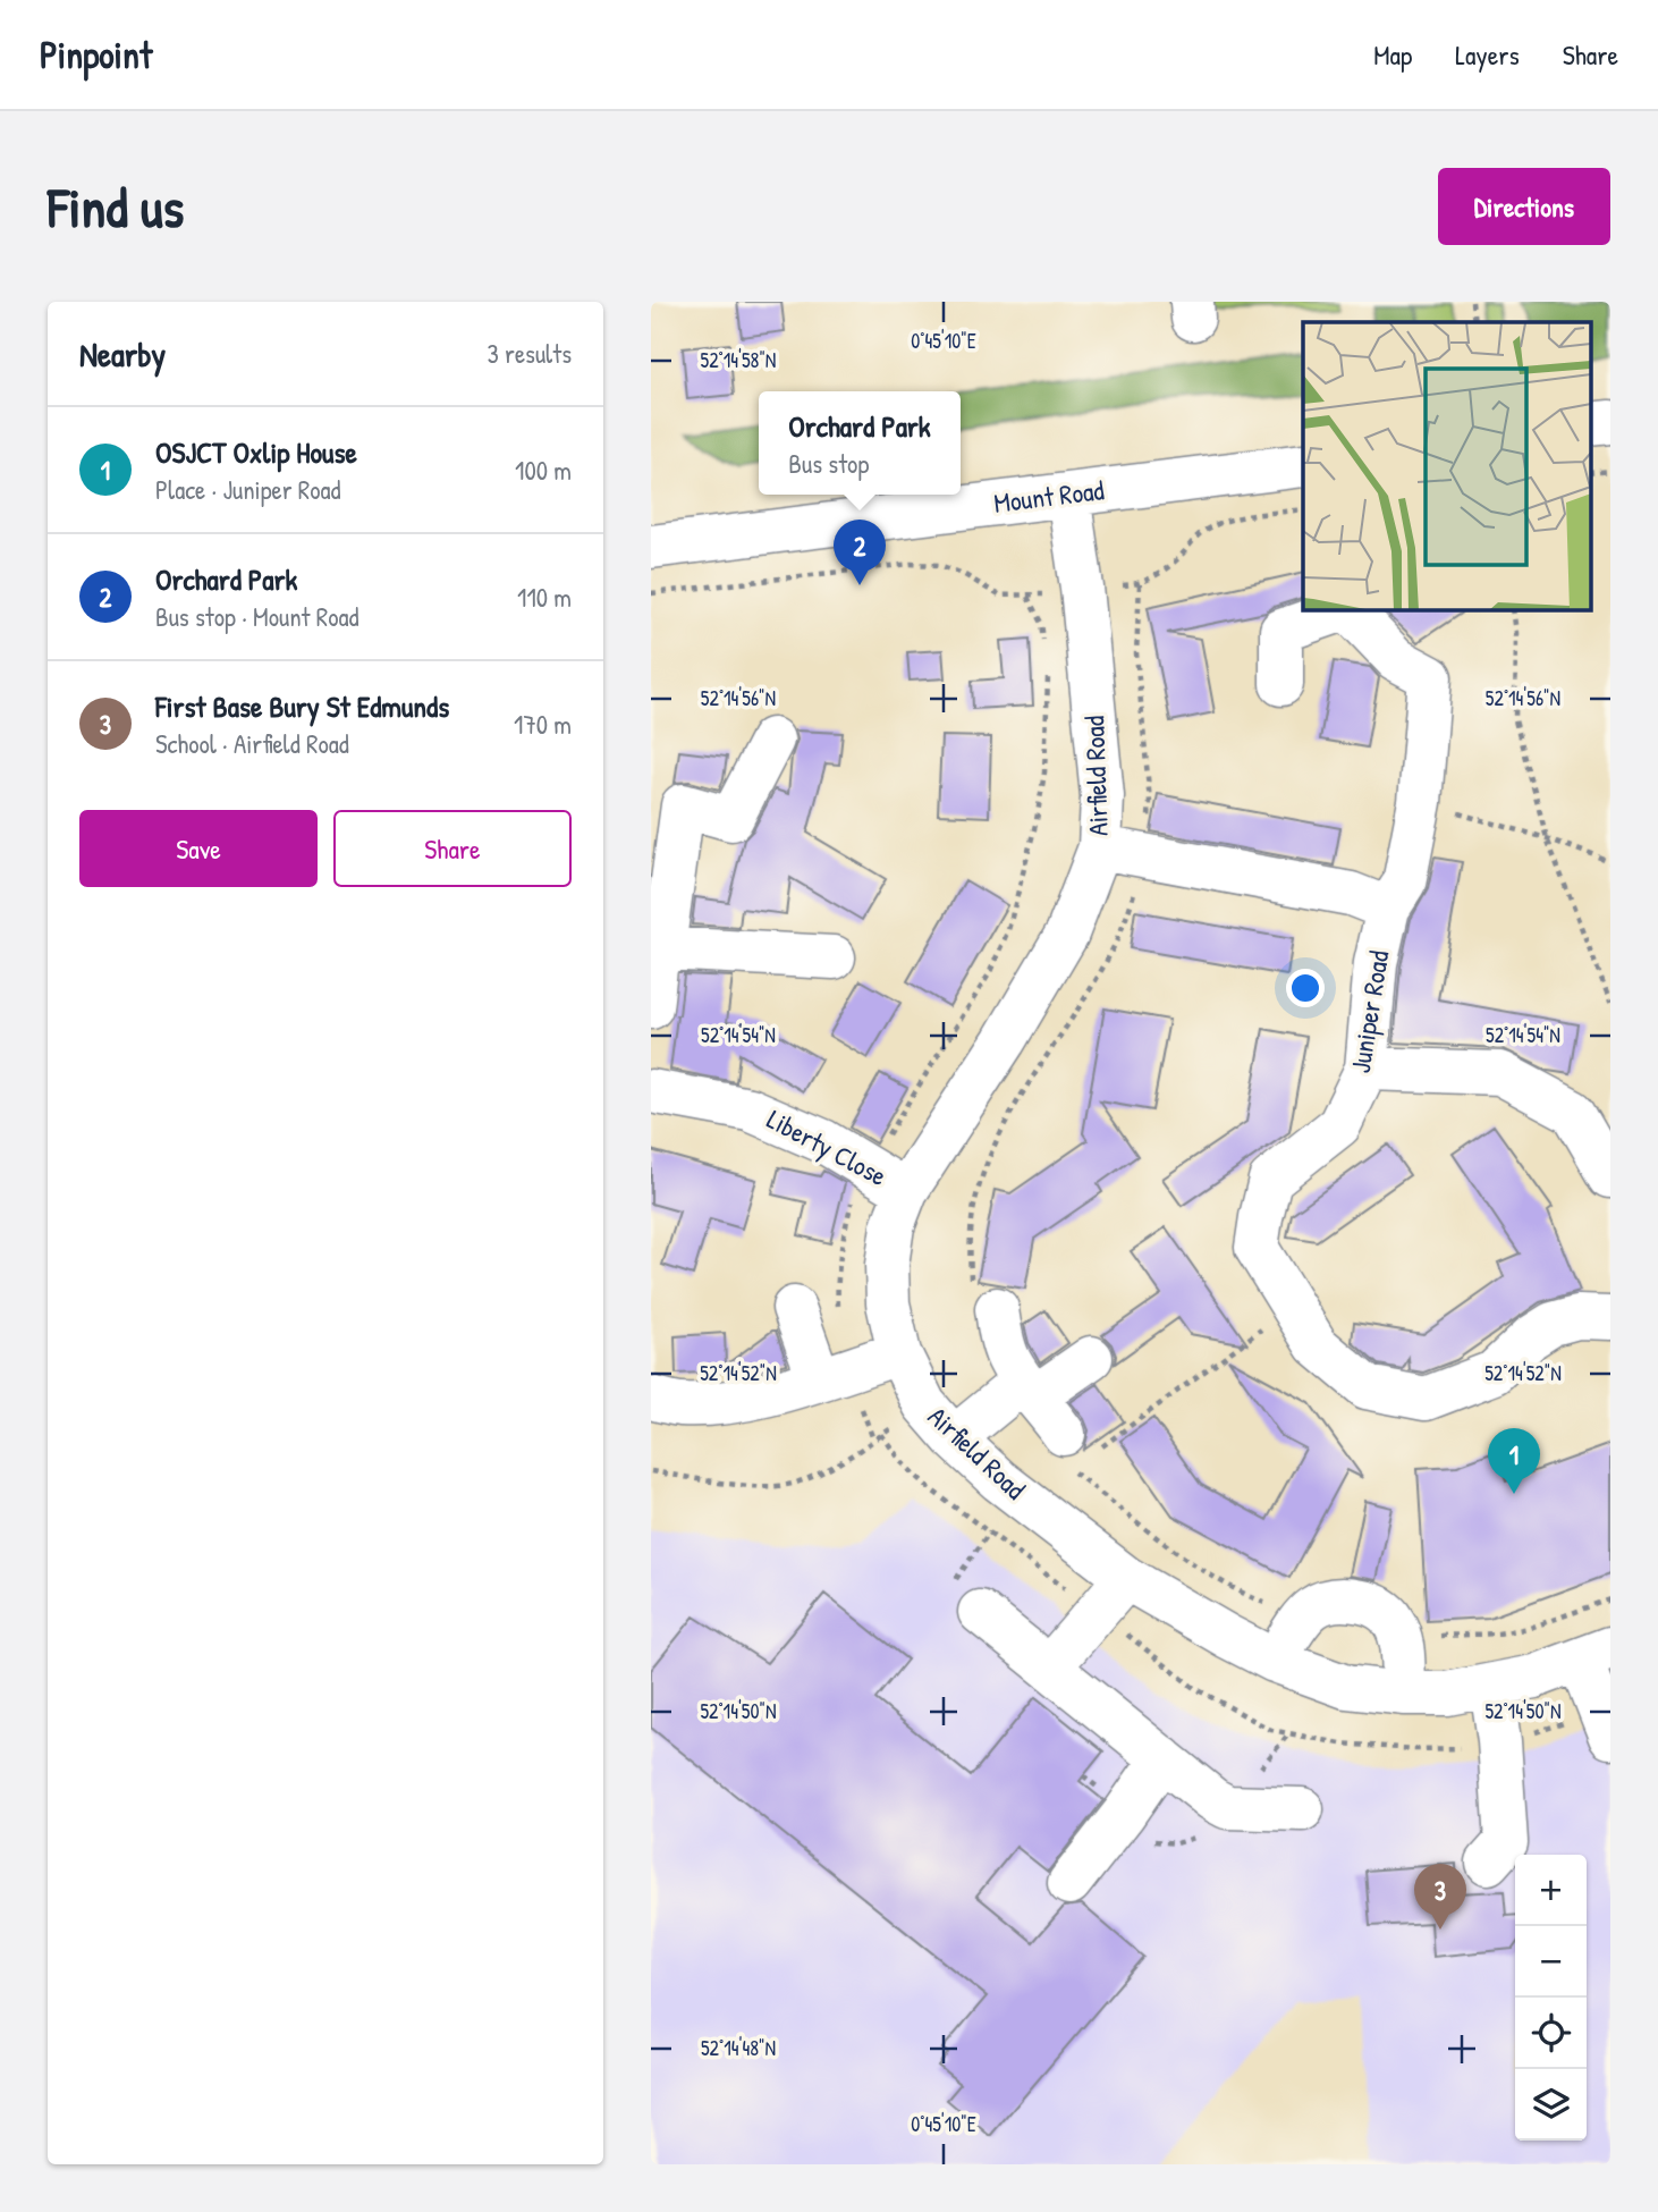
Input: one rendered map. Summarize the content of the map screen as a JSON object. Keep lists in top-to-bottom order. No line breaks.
{"streets":{"street":["Mount Road","Airfield Road","Juniper Road","Liberty Close"]},"crossings":[["Mount Road","Airfield Road"],["Airfield Road","Liberty Close"]],"page":{"header":"Pinpoint","nav":["Map","Layers","Share"],"buttons":["Directions",["Save","Share"]],"title":"Find us","heading":["Nearby","3 results"],"popup":["Orchard Park","Bus stop"],"list":[{"mark":"1","name":"OSJCT Oxlip House","note":"Place · Juniper Road","value":"100 m"},{"mark":"2","name":"Orchard Park","note":"Bus stop · Mount Road","value":"110 m"},{"mark":"3","name":"First Base Bury St Edmunds","note":"School · Airfield Road","value":"170 m"}],"pins":["2","1","3"],"map_buttons":["+","−"]},"coordinates":["0°45'10\"E","52°14'58\"N","52°14'56\"N","52°14'54\"N","52°14'52\"N","52°14'50\"N","52°14'48\"N"]}
